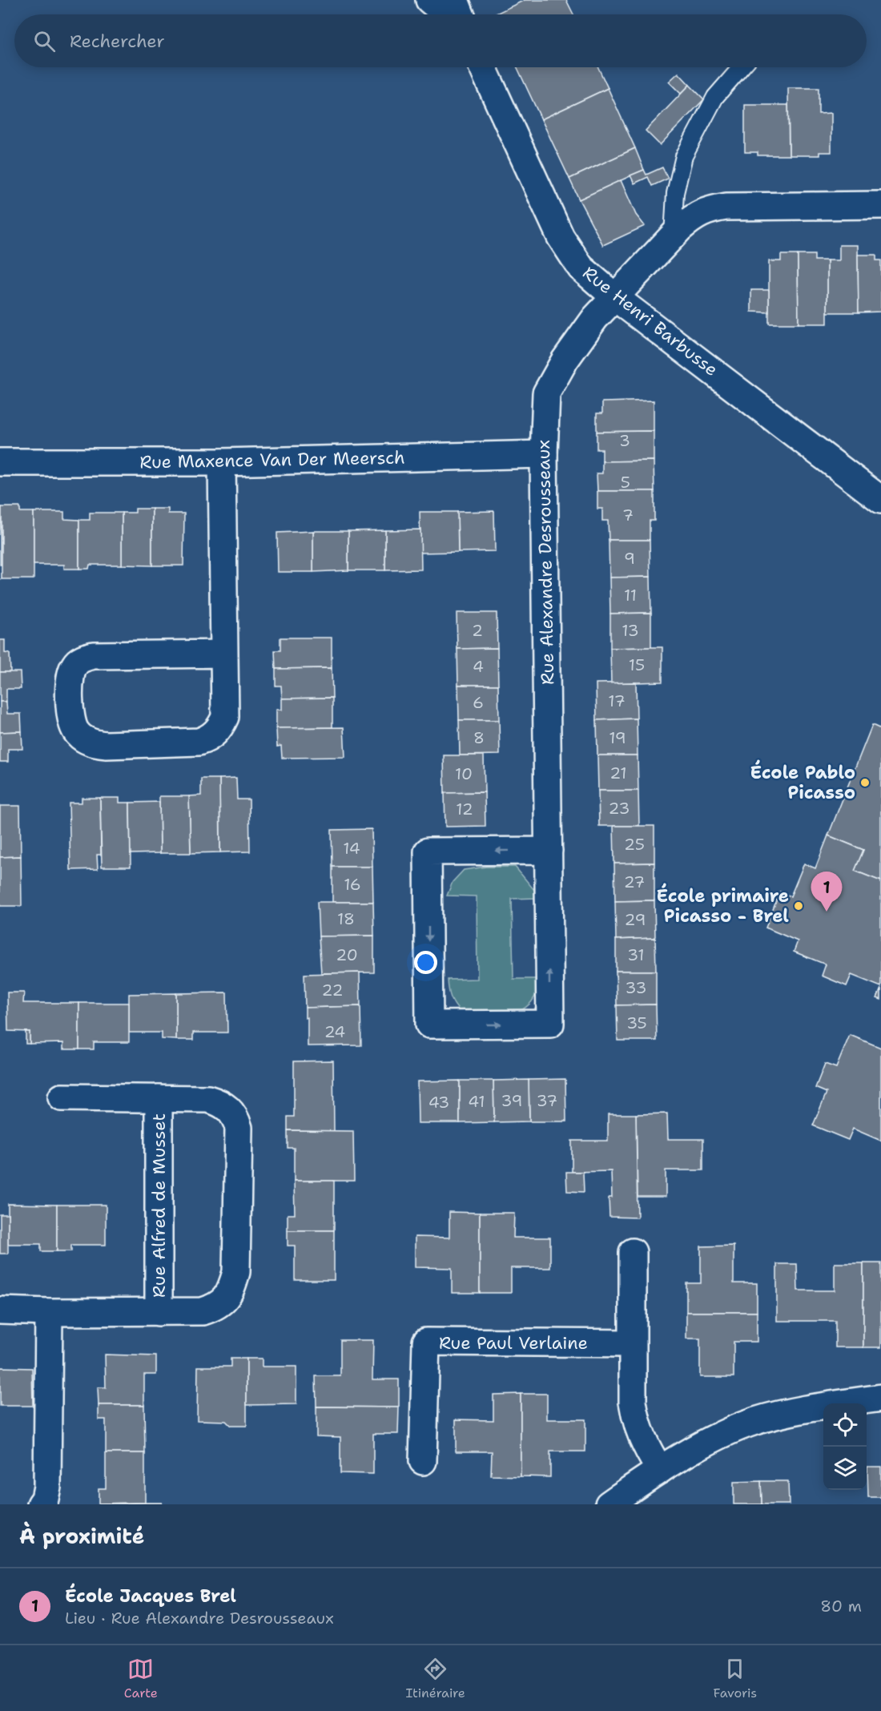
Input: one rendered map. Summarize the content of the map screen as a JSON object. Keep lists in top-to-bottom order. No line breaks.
{"streets":{"street":["Rue Henri Barbusse","Rue Maxence Van Der Meersch","Rue Alexandre Desrousseaux","Rue Alfred de Musset","Rue Paul Verlaine"]},"crossings":[["Rue Henri Barbusse","Rue Alexandre Desrousseaux"],["Rue Maxence Van Der Meersch","Rue Alexandre Desrousseaux"]],"places":["École Pablo Picasso","École primaire Picasso - Brel"],"house_numbers":["3","5","7","9","11","2","13","15","4","17","6","8","19","21","10","23","12","25","14","27","16","18","29","20","31","33","22","35","24","39","37","41","43"],"page":{"search":"Rechercher","pins":"1","heading":"À proximité","list":[{"mark":"1","name":"École Jacques Brel","note":"Lieu · Rue Alexandre Desrousseaux","value":"80 m"}],"nav":["Carte","Itinéraire","Favoris"]}}
